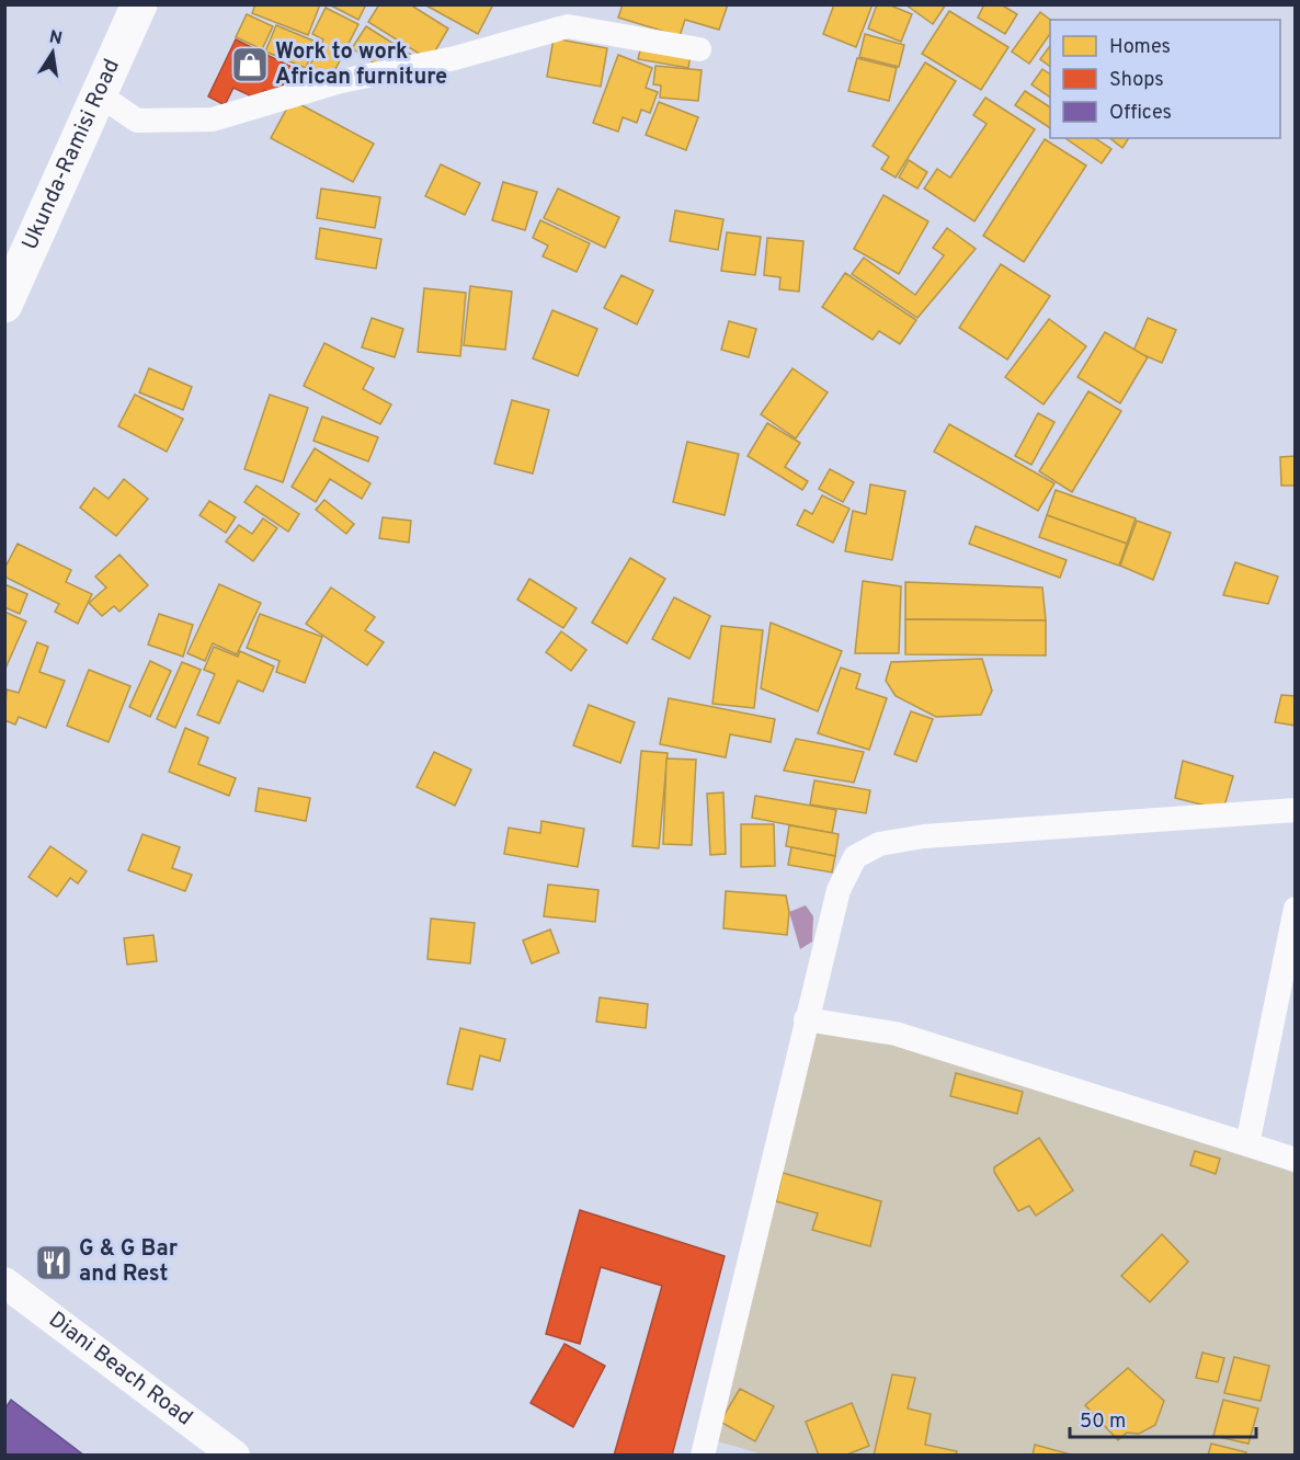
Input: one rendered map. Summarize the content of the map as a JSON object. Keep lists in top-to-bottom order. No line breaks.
{"streets":{"highway":["Ukunda-Ramisi Road"],"main road":["Diani Beach Road"]},"places":{"shop":["Work to work African furniture"],"restaurant":["G & G Bar and Rest"]},"legend":["Homes","Shops","Offices"],"scale_bar":"50 m","north":"top"}
